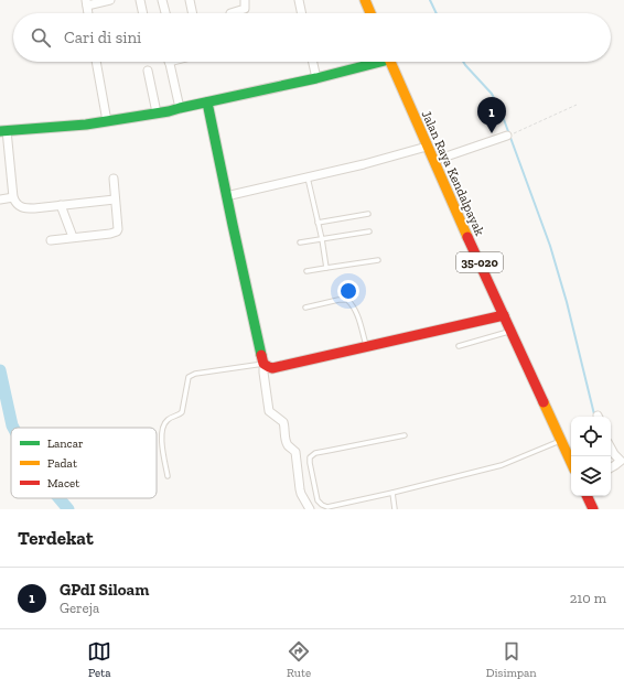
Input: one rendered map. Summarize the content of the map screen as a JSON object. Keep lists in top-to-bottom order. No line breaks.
{"streets":{"street":["Jalan Raya Kendalpayak","35-020"]},"legend":["Lancar","Padat","Macet"],"page":{"search":"Cari di sini","pins":"1","heading":"Terdekat","list":[{"mark":"1","name":"GPdI Siloam","note":"Gereja","value":"210 m"}],"nav":["Peta","Rute","Disimpan"]}}
